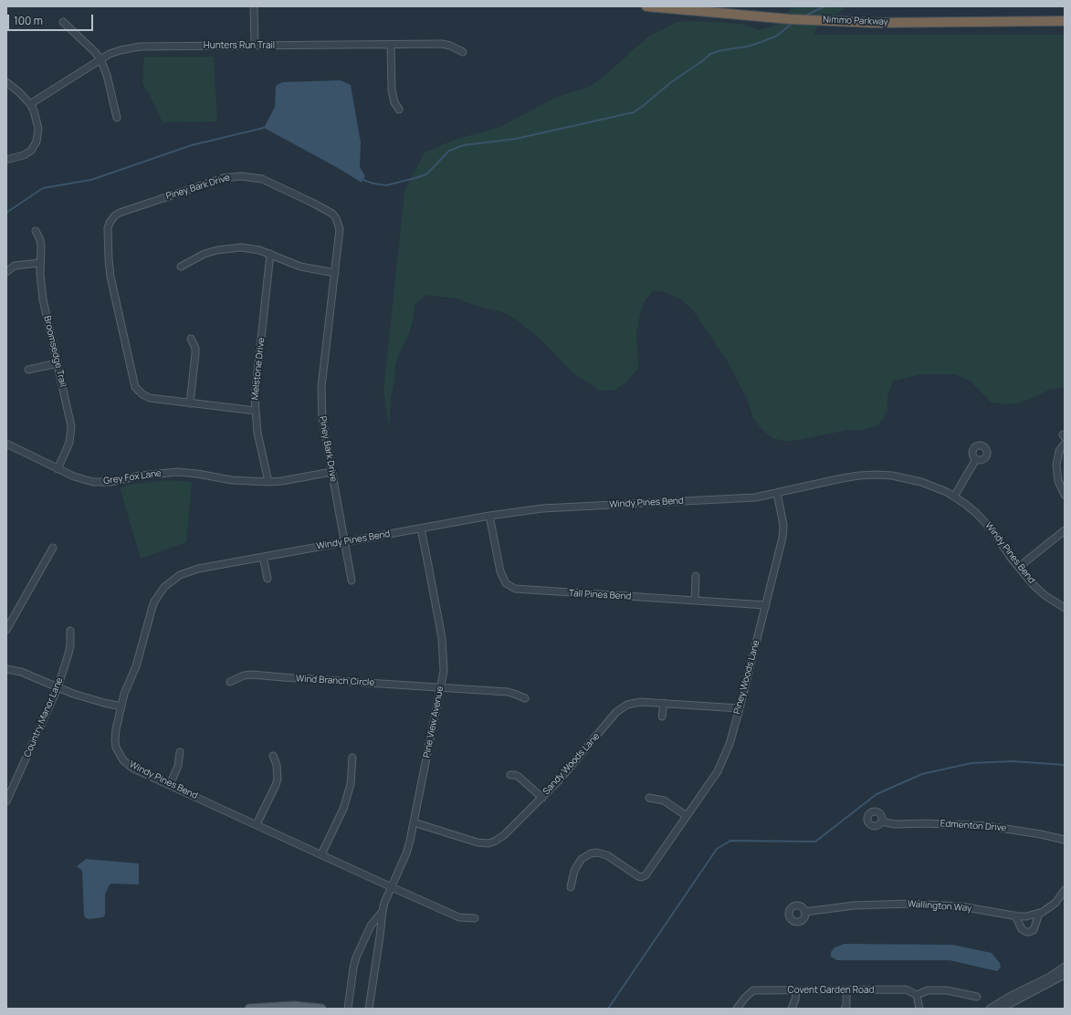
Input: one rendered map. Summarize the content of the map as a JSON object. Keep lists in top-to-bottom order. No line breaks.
{"streets":{"highway":["Nimmo Parkway"],"street":["Hunters Run Trail","Piney Bark Drive","Broomsedge Trail","Melstone Drive","Grey Fox Lane","Windy Pines Bend","Tall Pines Bend","Piney Woods Lane","Wind Branch Circle","Country Manor Lane","Pine View Avenue","Sandy Woods Lane","Edmenton Drive","Wallington Way","Covent Garden Road"]},"crossings":[["Piney Bark Drive","Melstone Drive"],["Piney Bark Drive","Grey Fox Lane"],["Piney Bark Drive","Windy Pines Bend"],["Broomsedge Trail","Grey Fox Lane"],["Melstone Drive","Grey Fox Lane"],["Windy Pines Bend","Tall Pines Bend"],["Windy Pines Bend","Piney Woods Lane"],["Windy Pines Bend","Pine View Avenue"],["Tall Pines Bend","Piney Woods Lane"],["Piney Woods Lane","Sandy Woods Lane"],["Wind Branch Circle","Pine View Avenue"],["Pine View Avenue","Sandy Woods Lane"]],"scale_bar":"100 m"}
